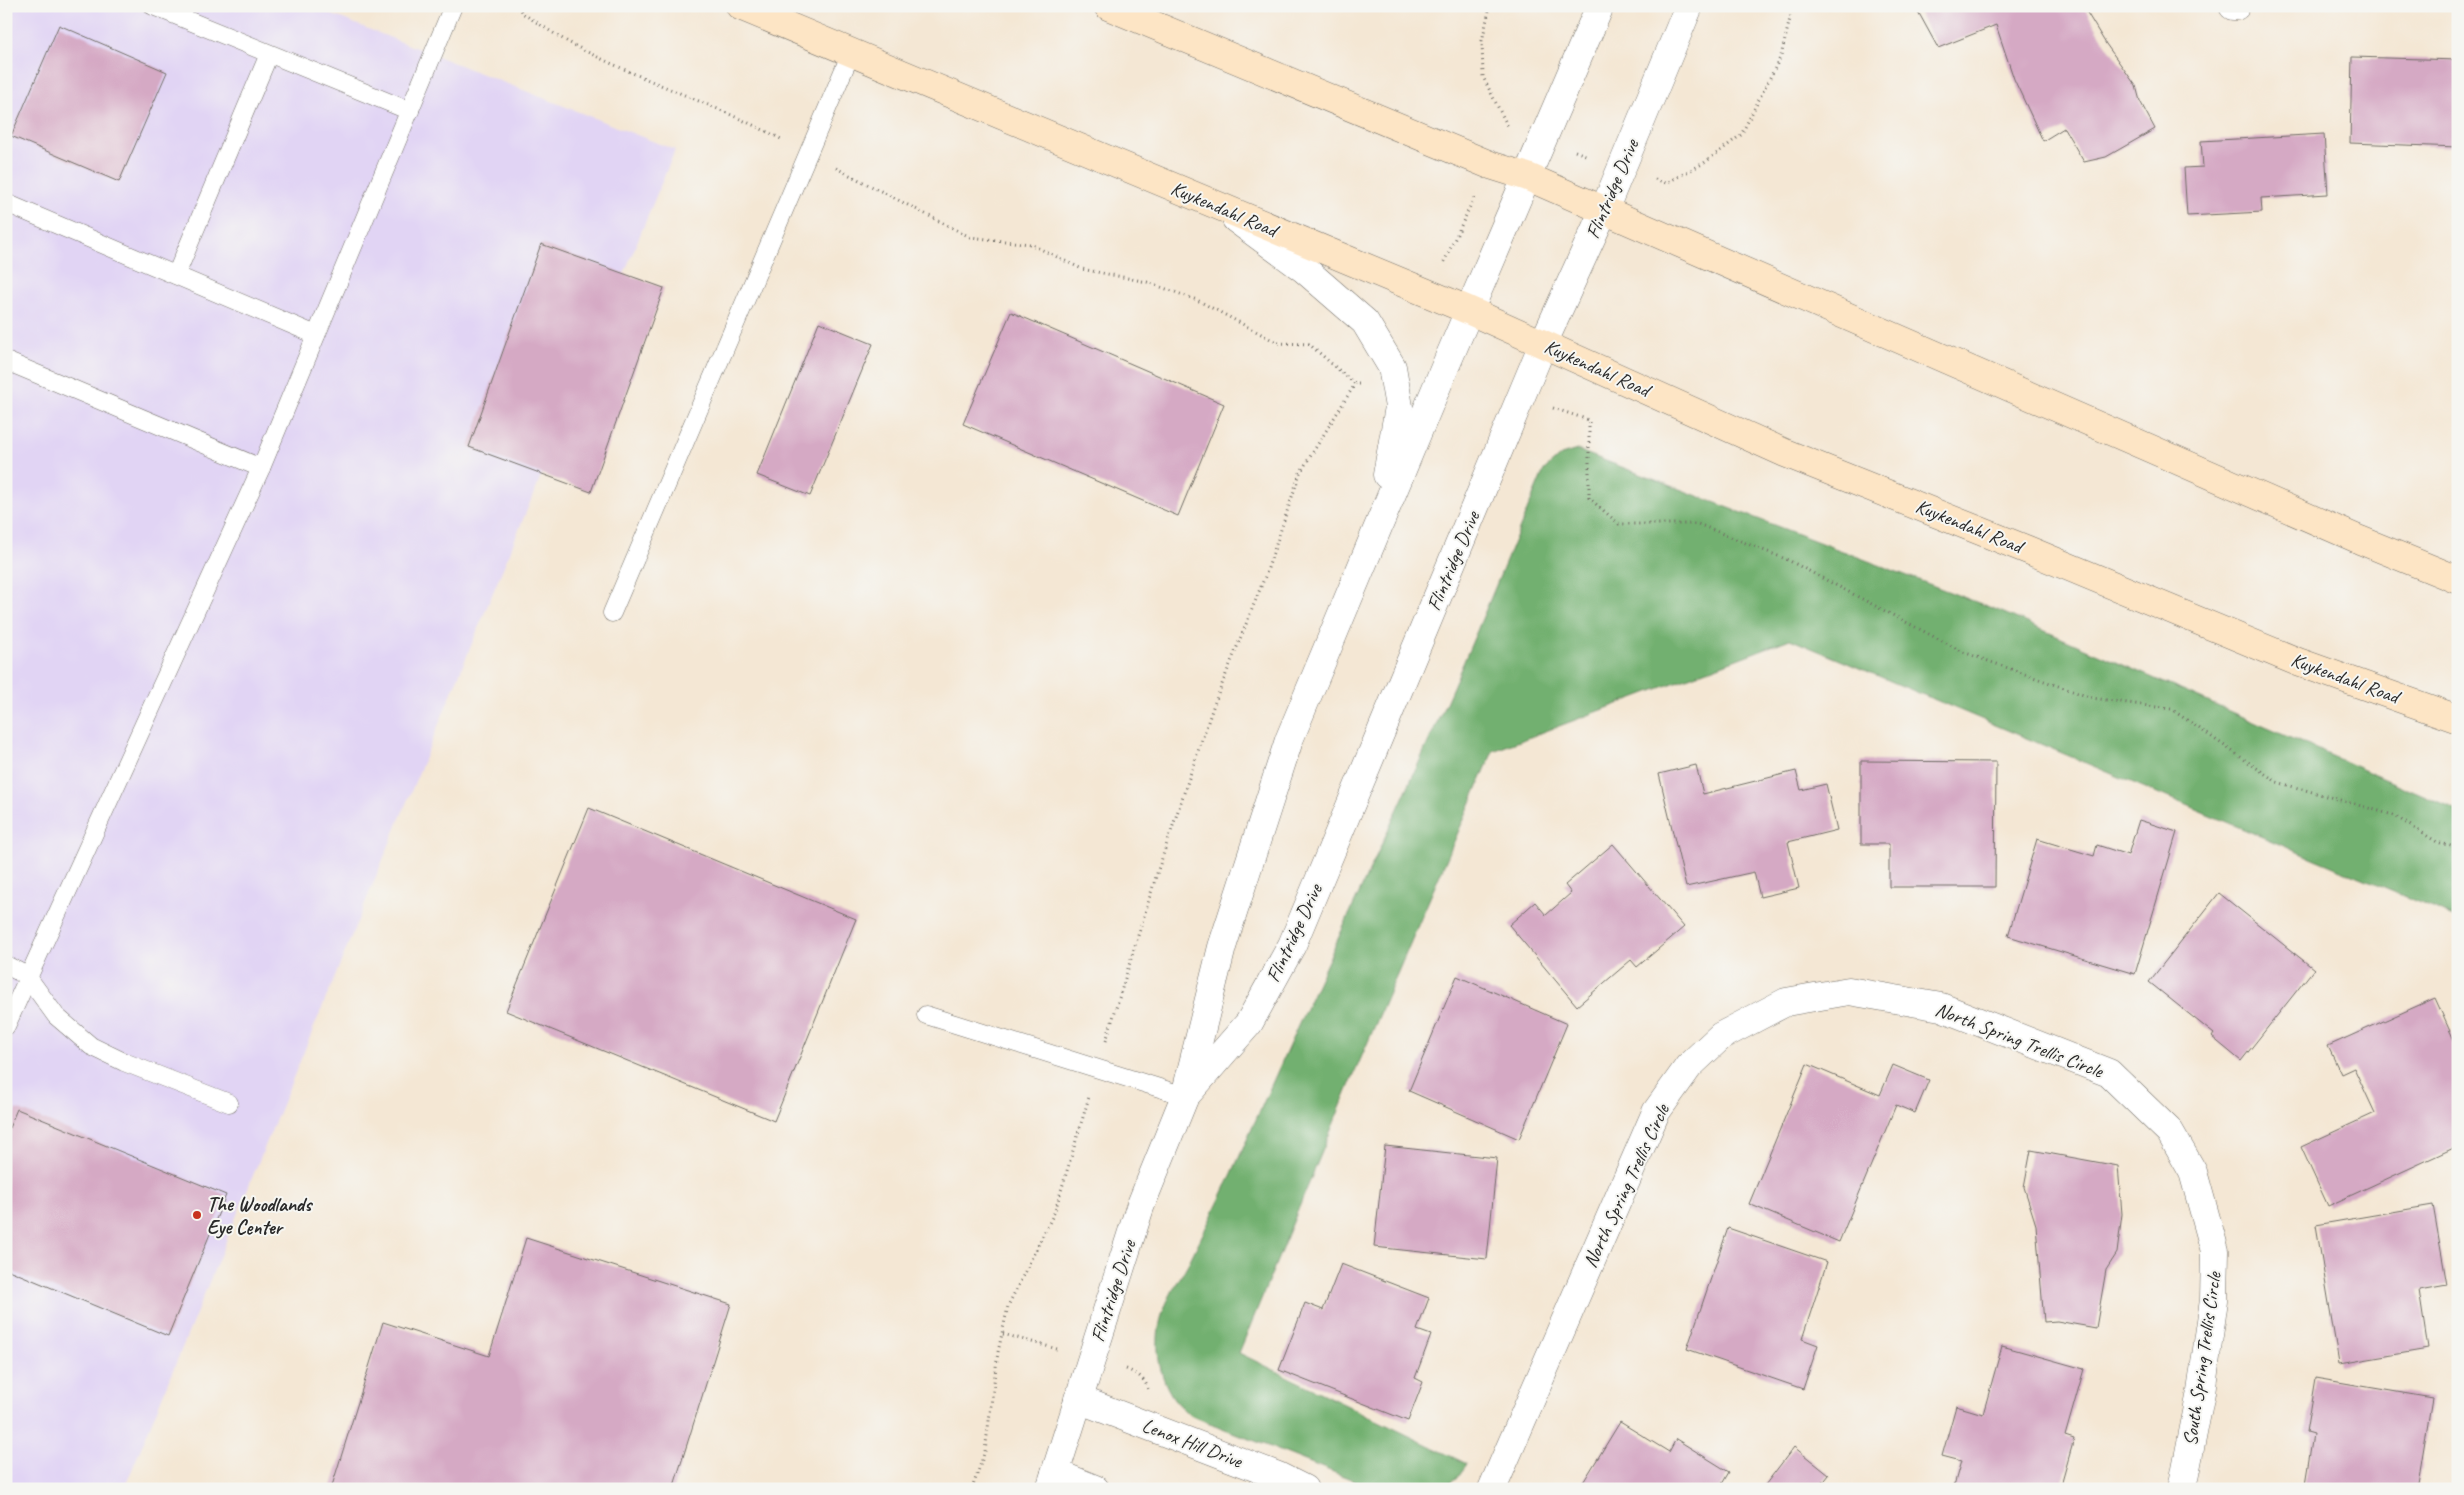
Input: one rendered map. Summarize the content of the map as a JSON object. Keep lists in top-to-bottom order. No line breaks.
{"streets":{"main road":["Kuykendahl Road"],"street":["Flintridge Drive","North Spring Trellis Circle","South Spring Trellis Circle","Lenox Hill Drive"]},"crossings":[["Flintridge Drive","Kuykendahl Road"],["Flintridge Drive","Lenox Hill Drive"],["North Spring Trellis Circle","South Spring Trellis Circle"]],"places":["The Woodlands Eye Center"]}
